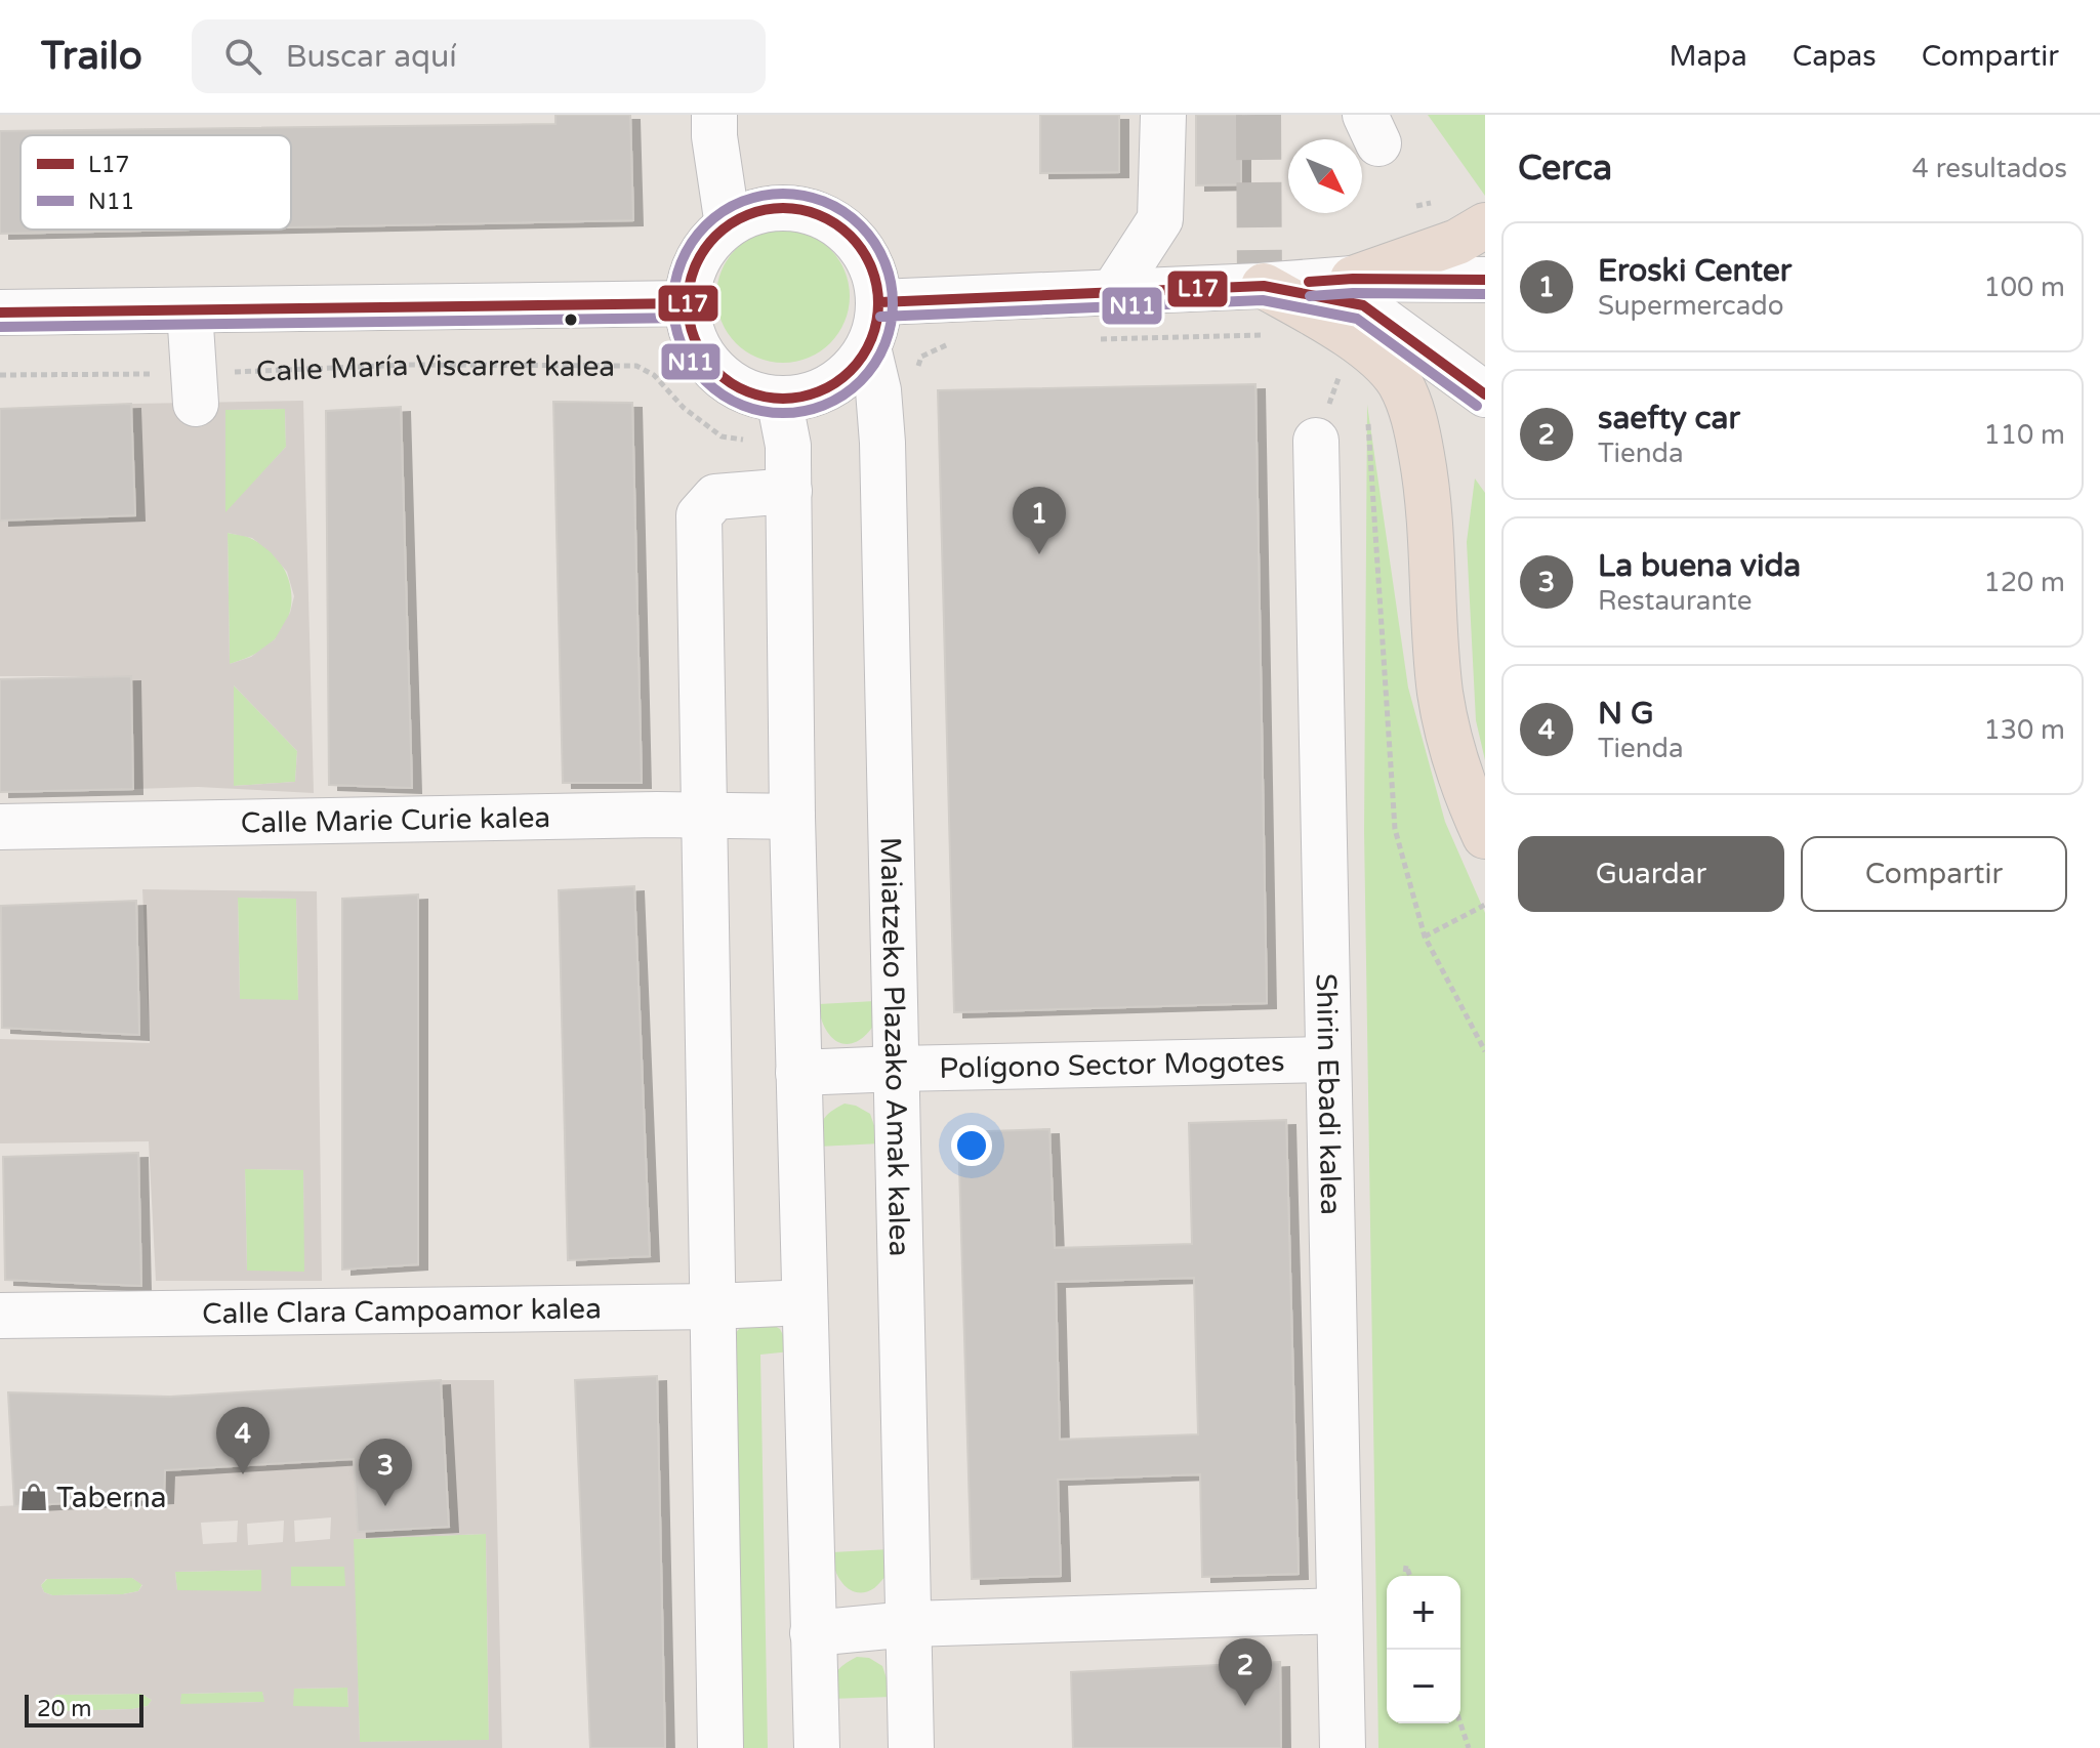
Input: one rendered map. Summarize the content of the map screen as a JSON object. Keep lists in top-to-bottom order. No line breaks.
{"streets":{"street":["Calle Marie Curie kalea","Maiatzeko Plazako Amak kalea","Polígono Sector Mogotes","Shirin Ebadi kalea","Calle Clara Campoamor kalea"],"path":["Calle María Viscarret kalea"]},"crossings":[["Maiatzeko Plazako Amak kalea","Polígono Sector Mogotes"],["Polígono Sector Mogotes","Shirin Ebadi kalea"]],"places":{"shop":["Taberna"]},"lines":["transit line N11","transit line L17"],"legend":["L17","N11"],"scale_bar":"20 m","north":"bottom right","page":{"header":"Trailo","search":"Buscar aquí","nav":["Mapa","Capas","Compartir"],"heading":["Cerca","4 resultados"],"list":[{"mark":"1","name":"Eroski Center","note":"Supermercado","value":"100 m"},{"mark":"2","name":"saefty car","note":"Tienda","value":"110 m"},{"mark":"3","name":"La buena vida","note":"Restaurante","value":"120 m"},{"mark":"4","name":"N G","note":"Tienda","value":"130 m"}],"pins":["1","4","3","2"],"buttons":["Guardar","Compartir"],"map_buttons":["+","−"],"scale":"20 m"}}
